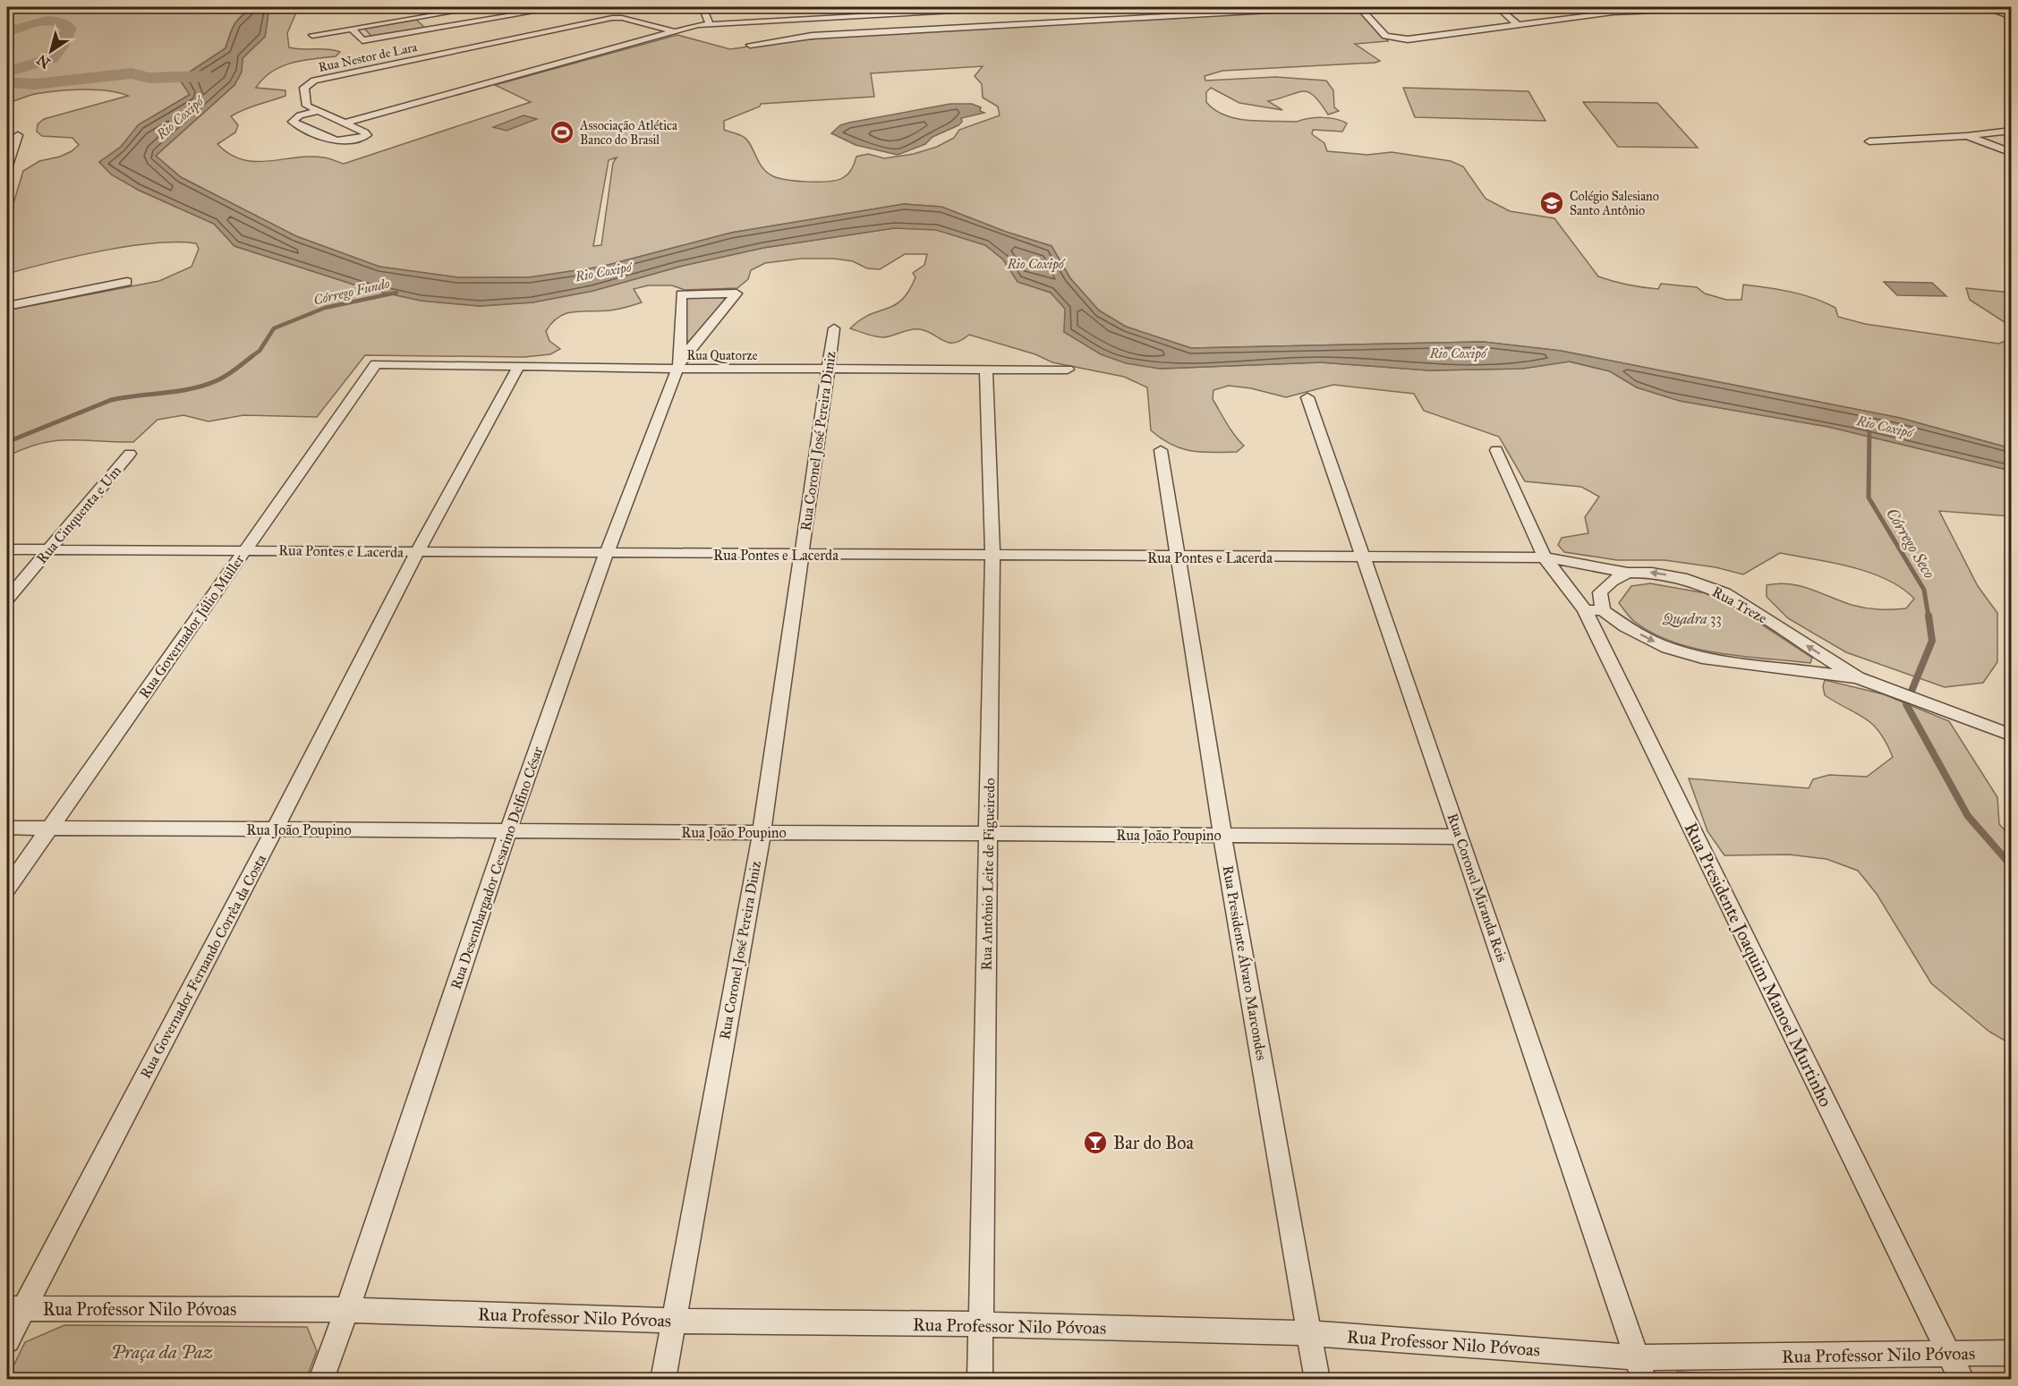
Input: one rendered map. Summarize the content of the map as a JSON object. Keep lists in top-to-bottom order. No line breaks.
{"streets":{"street":["Rua Nestor de Lara","Rua Quatorze","Rua Coronel José Pereira Diniz","Rua Cinquenta e Um","Rua Pontes e Lacerda","Rua Treze","Rua Governador Júlio Müller","Rua João Poupino","Rua Desembargador Cesarino Delfino César","Rua Antônio Leite de Figueiredo","Rua Coronel Miranda Reis","Rua Presidente Álvaro Marcondes","Rua Presidente Joaquim Manoel Murtinho","Rua Governador Fernando Corrêa da Costa","Rua Professor Nilo Póvoas"]},"crossings":[["Rua Quatorze","Rua Coronel José Pereira Diniz"],["Rua Quatorze","Rua Governador Júlio Müller"],["Rua Quatorze","Rua Desembargador Cesarino Delfino César"],["Rua Quatorze","Rua Antônio Leite de Figueiredo"],["Rua Quatorze","Rua Governador Fernando Corrêa da Costa"],["Rua Coronel José Pereira Diniz","Rua Pontes e Lacerda"],["Rua Coronel José Pereira Diniz","Rua João Poupino"],["Rua Coronel José Pereira Diniz","Rua Professor Nilo Póvoas"],["Rua Cinquenta e Um","Rua Pontes e Lacerda"],["Rua Pontes e Lacerda","Rua Treze"],["Rua Pontes e Lacerda","Rua Governador Júlio Müller"],["Rua Pontes e Lacerda","Rua Desembargador Cesarino Delfino César"],["Rua Pontes e Lacerda","Rua Antônio Leite de Figueiredo"],["Rua Pontes e Lacerda","Rua Coronel Miranda Reis"],["Rua Pontes e Lacerda","Rua Presidente Álvaro Marcondes"],["Rua Pontes e Lacerda","Rua Presidente Joaquim Manoel Murtinho"],["Rua Pontes e Lacerda","Rua Governador Fernando Corrêa da Costa"],["Rua Treze","Rua Presidente Joaquim Manoel Murtinho"],["Rua Governador Júlio Müller","Rua João Poupino"],["Rua João Poupino","Rua Desembargador Cesarino Delfino César"],["Rua João Poupino","Rua Antônio Leite de Figueiredo"],["Rua João Poupino","Rua Coronel Miranda Reis"],["Rua João Poupino","Rua Presidente Álvaro Marcondes"],["Rua João Poupino","Rua Governador Fernando Corrêa da Costa"],["Rua Desembargador Cesarino Delfino César","Rua Professor Nilo Póvoas"],["Rua Antônio Leite de Figueiredo","Rua Professor Nilo Póvoas"],["Rua Coronel Miranda Reis","Rua Professor Nilo Póvoas"],["Rua Presidente Álvaro Marcondes","Rua Professor Nilo Póvoas"],["Rua Presidente Joaquim Manoel Murtinho","Rua Professor Nilo Póvoas"],["Rua Governador Fernando Corrêa da Costa","Rua Professor Nilo Póvoas"]],"water":["Rio Coxipó","Córrego Fundo","Córrego Seco"],"parks":["Quadra 33","Praça da Paz"],"places":{"sports":["Associação Atlética Banco do Brasil"],"school or university":["Colégio Salesiano Santo Antônio"],"bar":["Bar do Boa"]},"north":"bottom left"}
